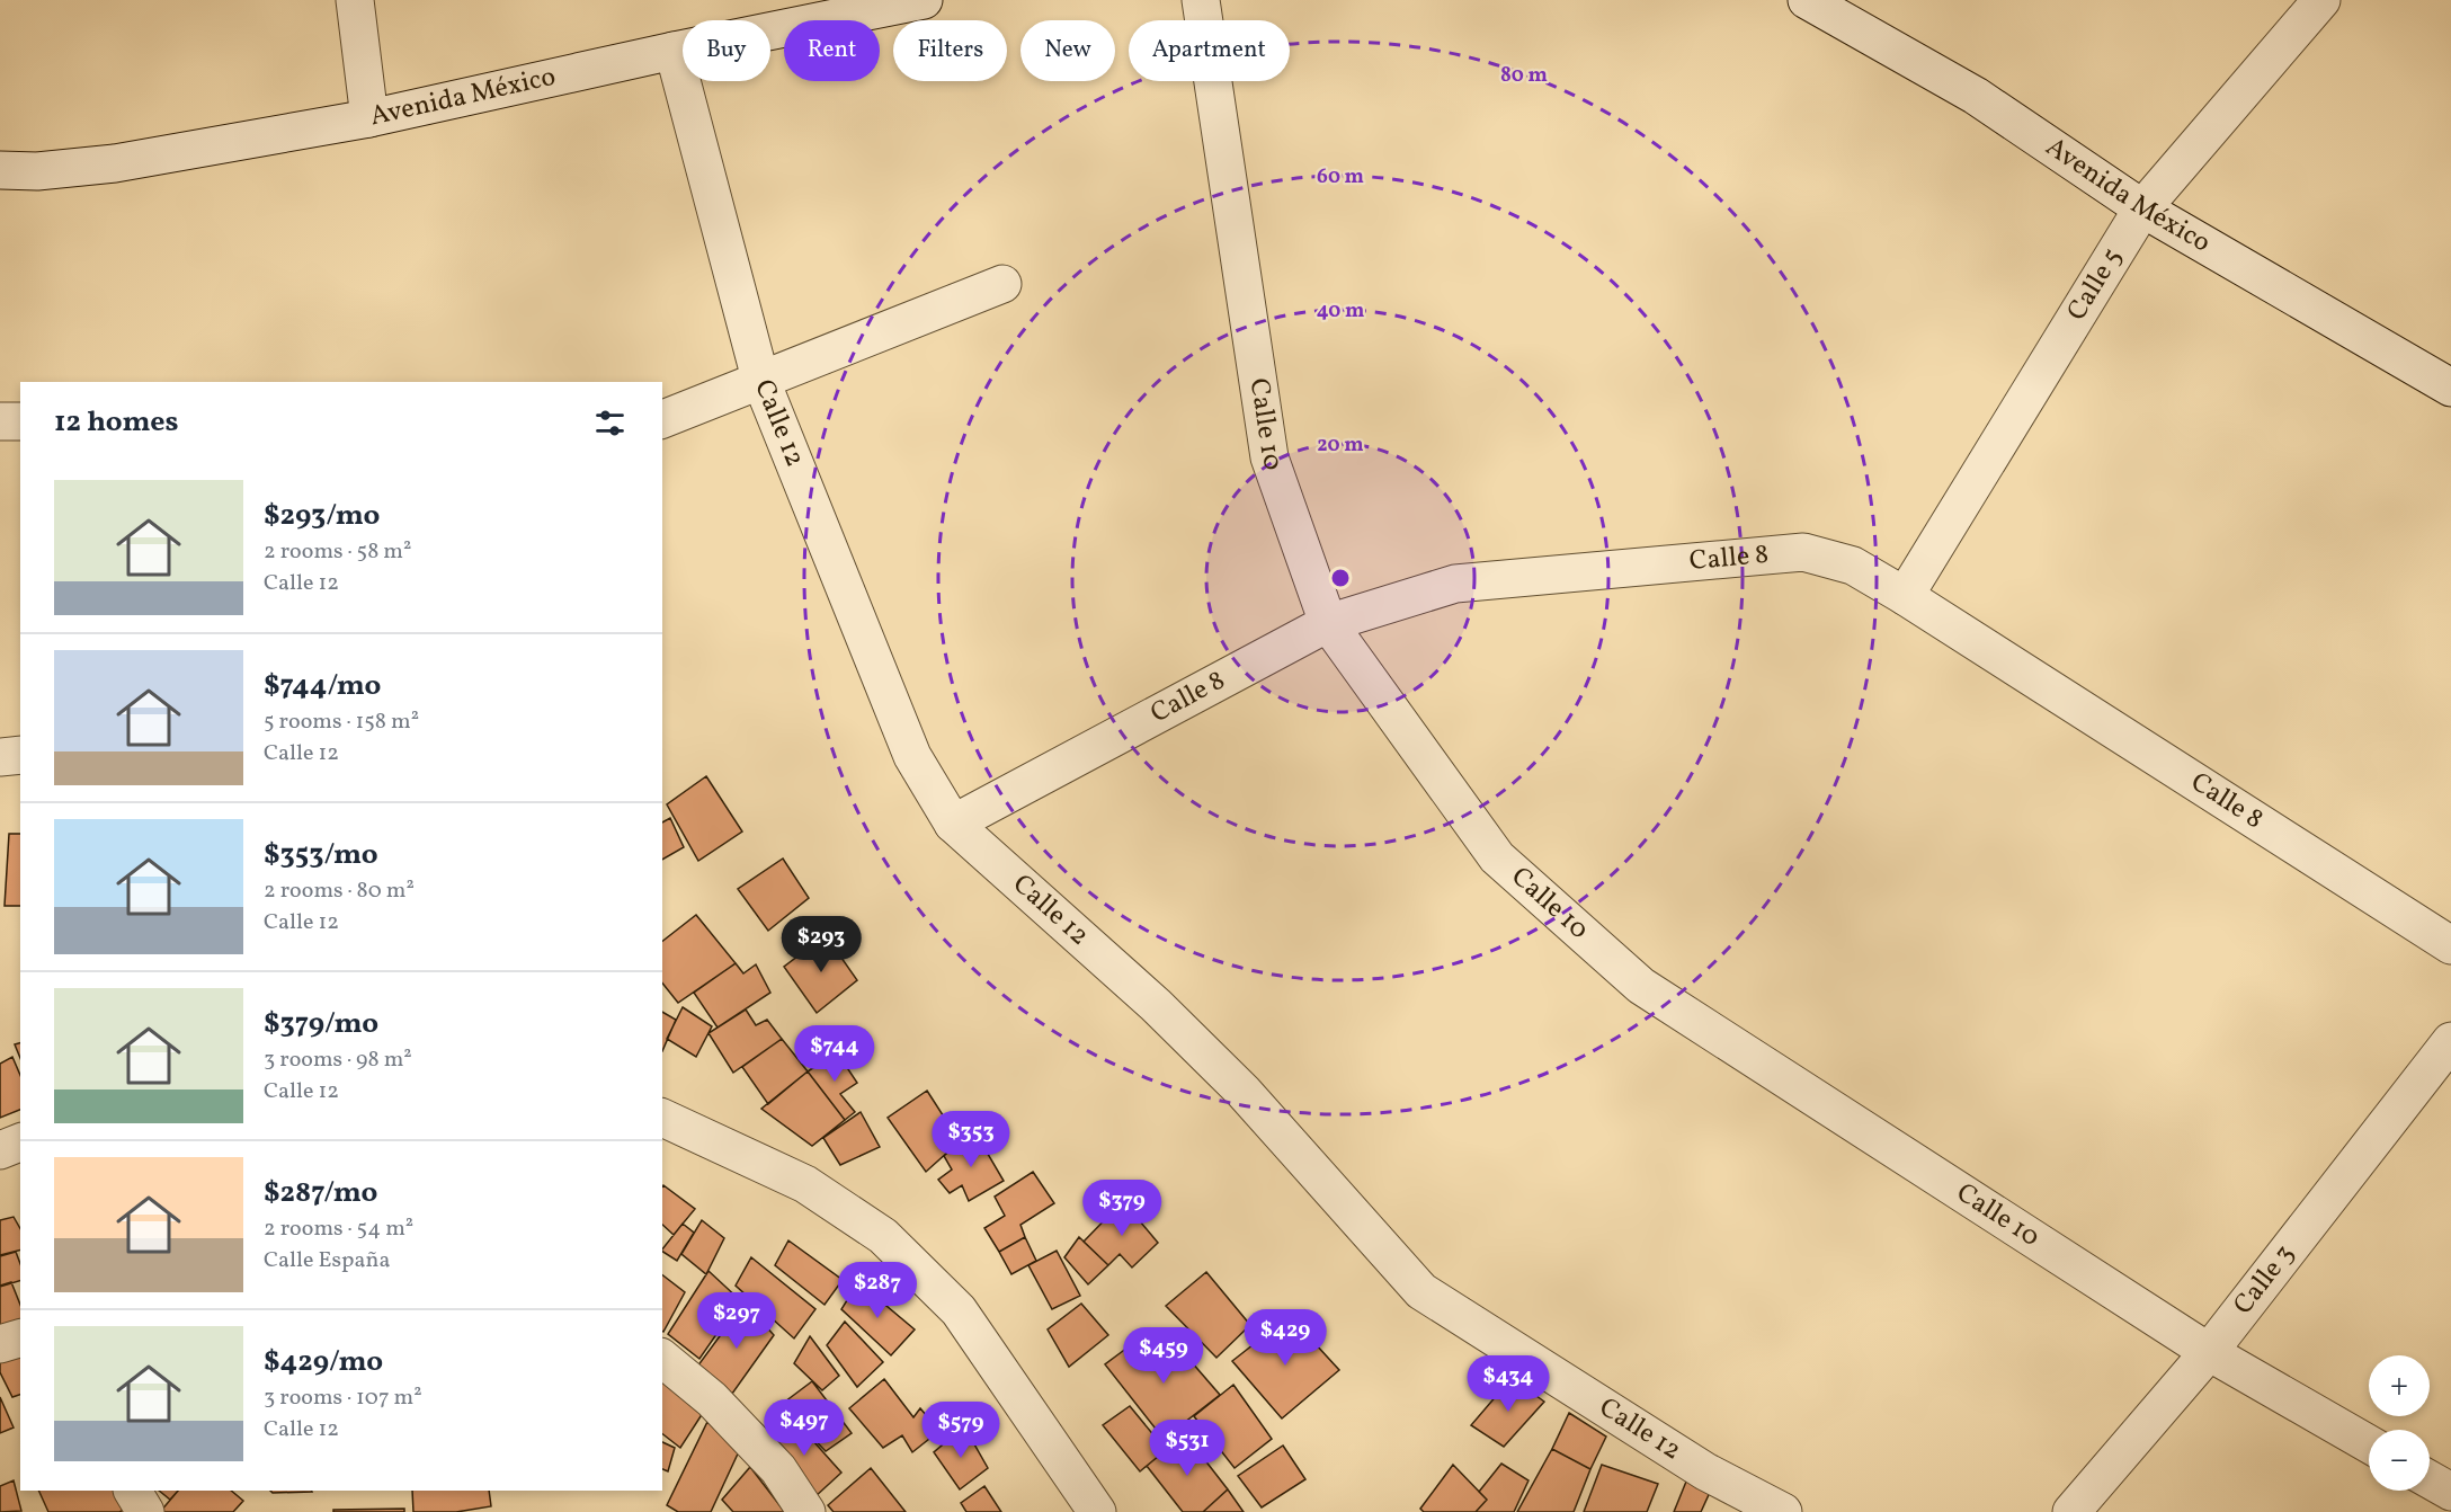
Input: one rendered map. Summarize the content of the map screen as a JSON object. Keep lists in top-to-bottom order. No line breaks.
{"streets":{"street":["Avenida México","Calle 5","Calle 12","Calle 10","Calle 8","Calle 3"]},"crossings":[["Avenida México","Calle 5"],["Avenida México","Calle 12"],["Calle 5","Calle 8"],["Calle 12","Calle 8"],["Calle 10","Calle 8"],["Calle 10","Calle 3"]],"page":{"chip":["Buy","Rent","Filters","New","Apartment"],"heading":"12 homes","list":[{"name":"$293/mo","note":"2 rooms · 58 m² · Calle 12"},{"name":"$744/mo","note":"5 rooms · 158 m² · Calle 12"},{"name":"$353/mo","note":"2 rooms · 80 m² · Calle 12"},{"name":"$379/mo","note":"3 rooms · 98 m² · Calle 12"},{"name":"$287/mo","note":"2 rooms · 54 m² · Calle España"},{"name":"$429/mo","note":"3 rooms · 107 m² · Calle 12"}],"price":["$293","$744","$353","$379","$287","$297","$429","$459","$434","$497","$579","$531"],"map_buttons":["+","−"]},"rings":["80 m","60 m","40 m","20 m"]}
